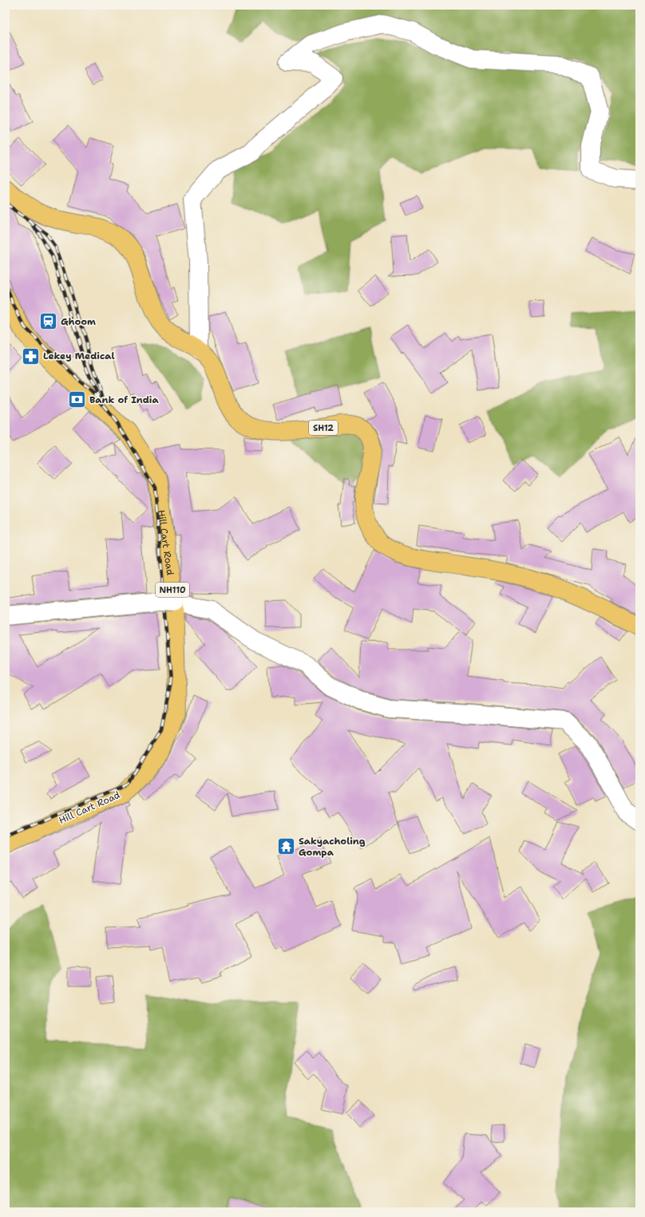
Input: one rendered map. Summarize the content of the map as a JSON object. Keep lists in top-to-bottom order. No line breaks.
{"streets":{"main road":["SH12","Hill Cart Road","NH110"]},"places":{"station":["Ghoom"],"pharmacy":["Lekey Medical"],"bank":["Bank of India"],"temple":["Sakyacholing Gompa"]}}
